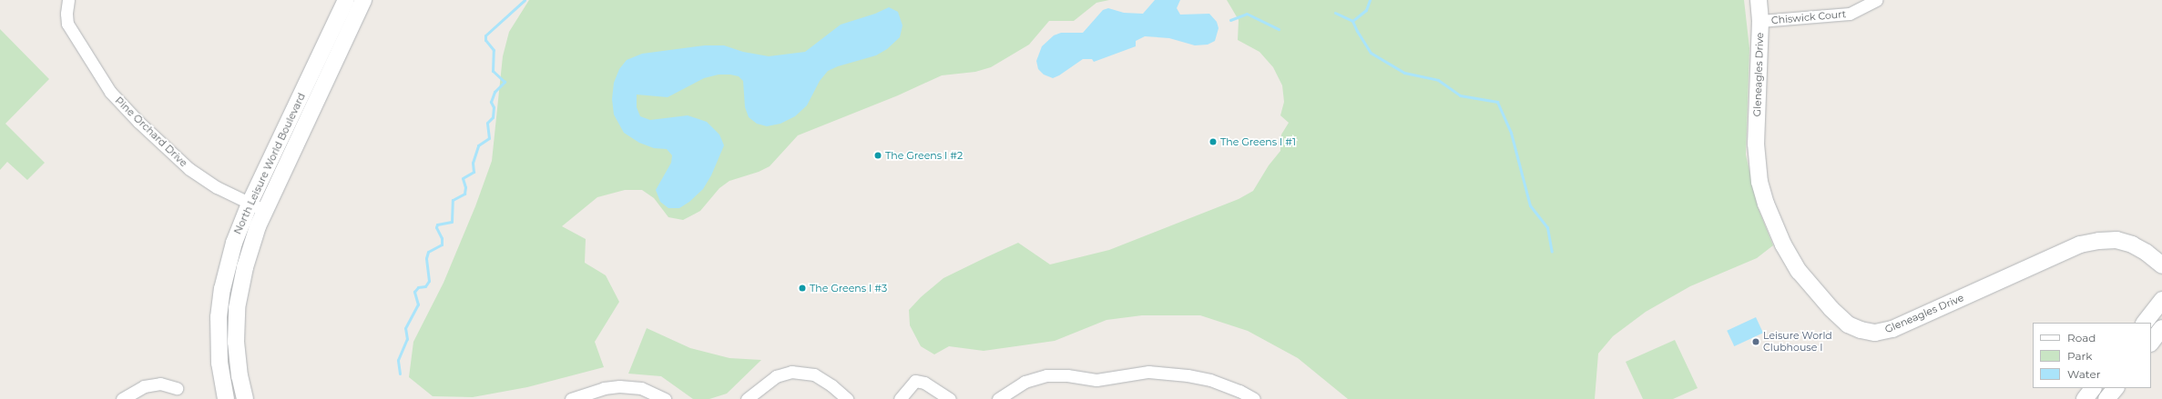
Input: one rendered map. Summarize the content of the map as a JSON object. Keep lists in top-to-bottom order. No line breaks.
{"streets":{"street":["Chiswick Court","Gleneagles Drive","Pine Orchard Drive","North Leisure World Boulevard"]},"crossings":[["Chiswick Court","Gleneagles Drive"],["Pine Orchard Drive","North Leisure World Boulevard"]],"places":["The Greens I #1","The Greens I #2","The Greens I #3","Leisure World Clubhouse I"],"legend":["Road","Park","Water"]}
